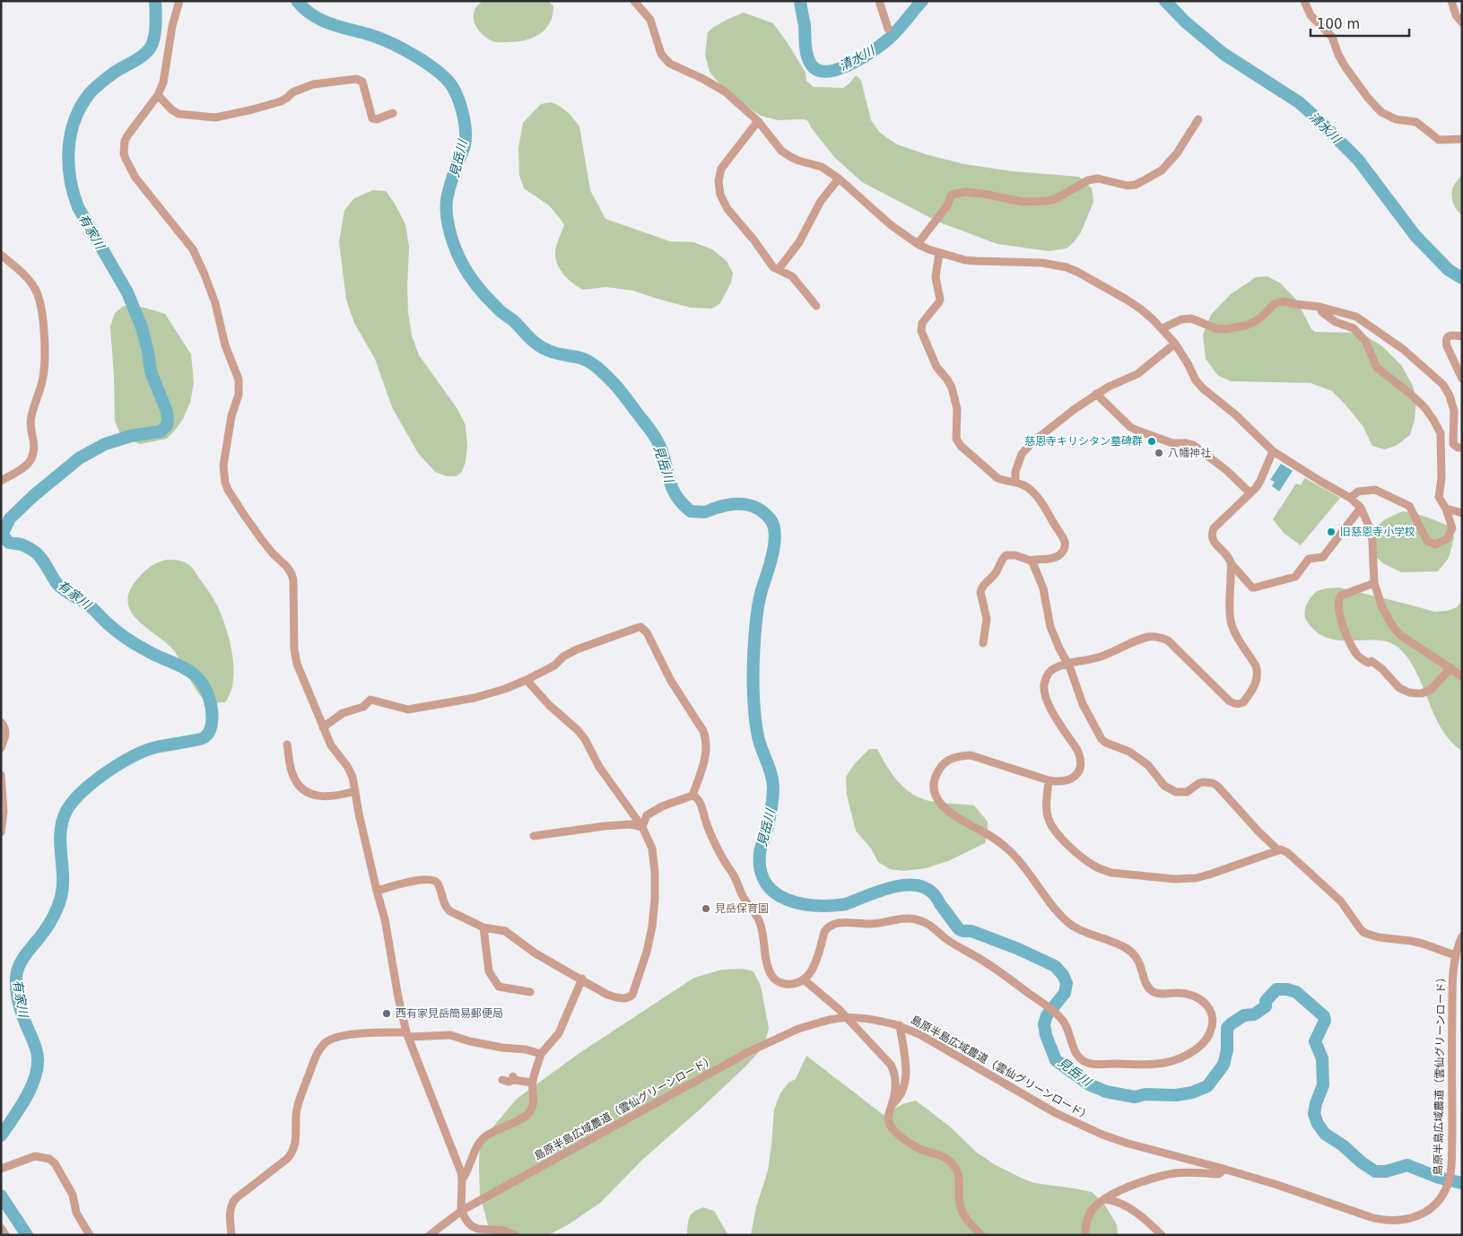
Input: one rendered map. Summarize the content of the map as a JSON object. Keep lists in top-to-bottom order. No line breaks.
{"streets":{"street":["島原半島広域農道（雲仙グリーンロード）"]},"water":["清水川","見岳川","有家川"],"places":["慈恩寺キリシタン墓碑群","八幡神社","旧慈恩寺小学校","見岳保育園","西有家見岳簡易郵便局"],"scale_bar":"100 m"}
